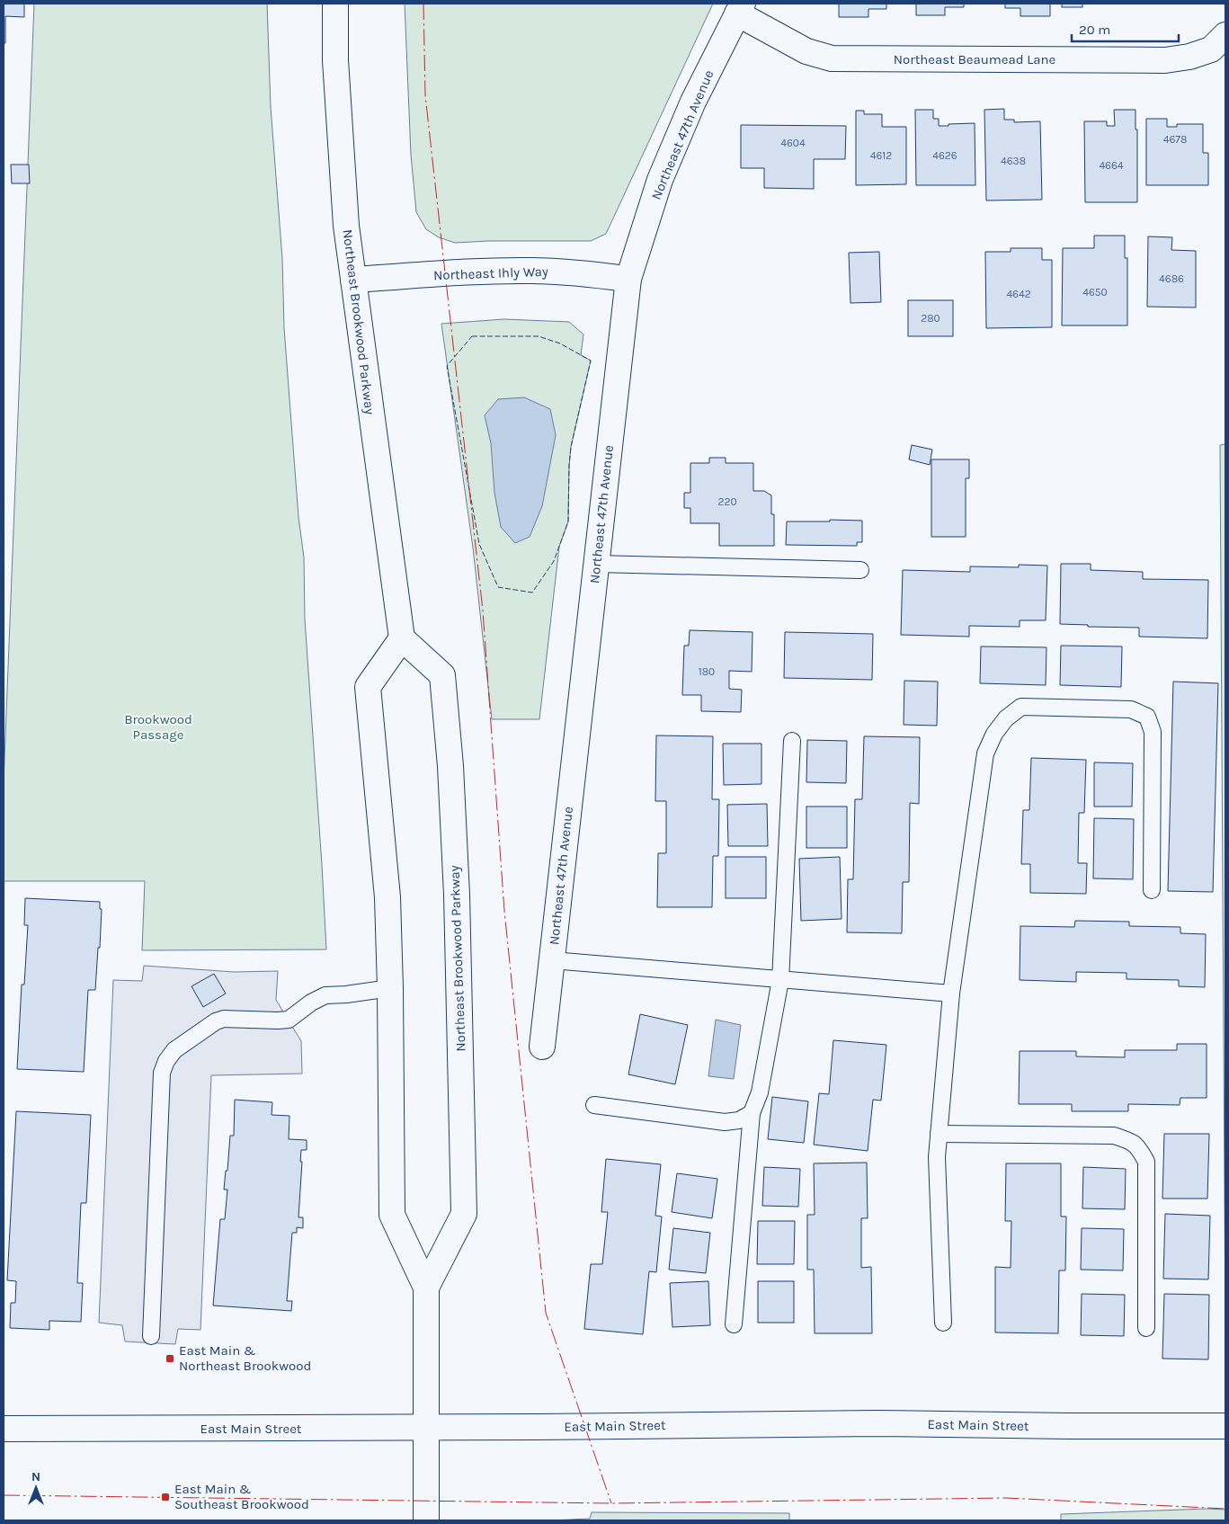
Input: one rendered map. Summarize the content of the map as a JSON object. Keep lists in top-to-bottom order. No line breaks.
{"streets":{"main road":["Northeast Beaumead Lane","Northeast 47th Avenue","Northeast Ihly Way","Northeast Brookwood Parkway","East Main Street"]},"crossings":[["Northeast Beaumead Lane","Northeast 47th Avenue"],["Northeast 47th Avenue","Northeast Ihly Way"],["Northeast Ihly Way","Northeast Brookwood Parkway"],["Northeast Brookwood Parkway","East Main Street"]],"parks":["Brookwood Passage"],"places":{"transit":["East Main & Northeast Brookwood","East Main & Southeast Brookwood"]},"house_numbers":["4678","4604","4612","4626","4638","4664","4686","4650","4642","280","220","180"],"scale_bar":"20 m","north":"top"}
